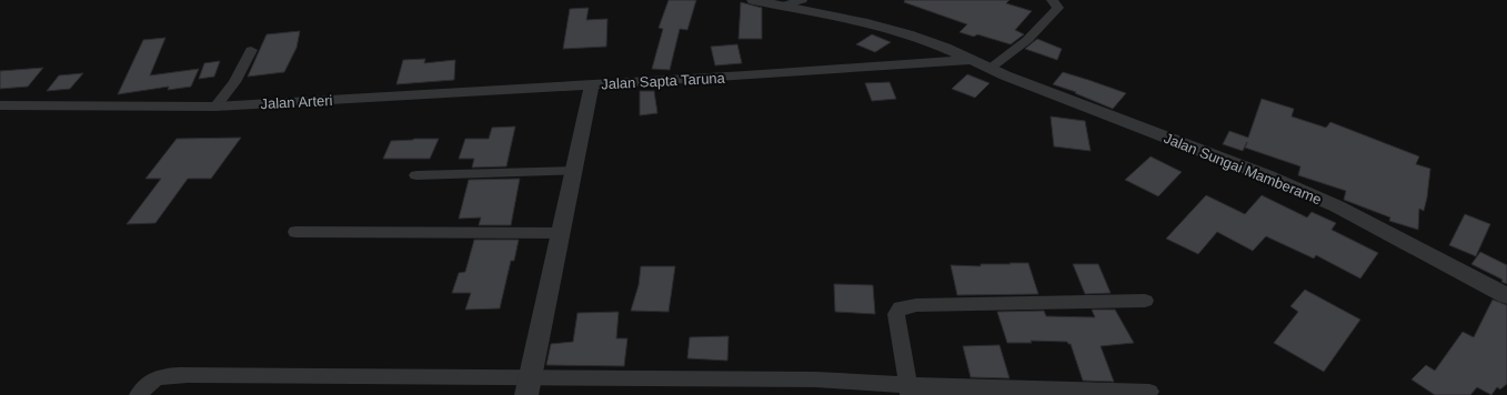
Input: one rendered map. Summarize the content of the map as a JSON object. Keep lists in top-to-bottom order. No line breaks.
{"streets":{"street":["Jalan Sapta Taruna","Jalan Arteri","Jalan Sungai Mamberame"]},"crossings":[["Jalan Sapta Taruna","Jalan Arteri"],["Jalan Sapta Taruna","Jalan Sungai Mamberame"]]}
